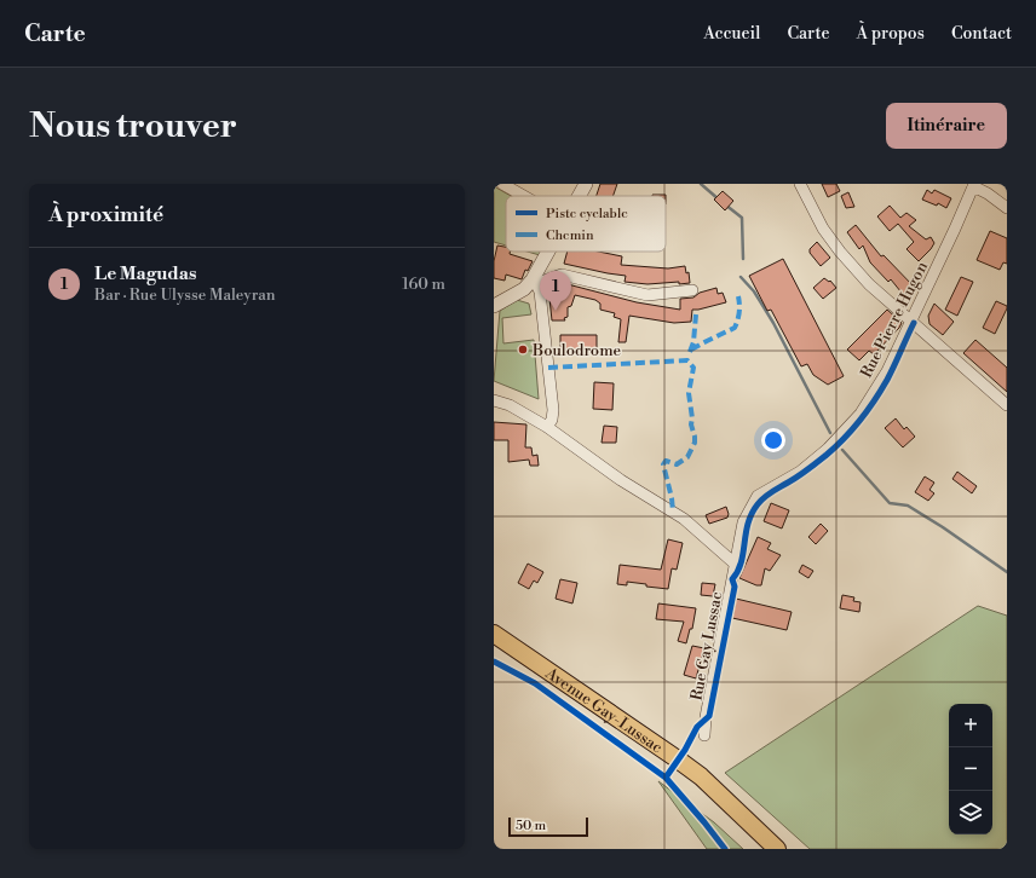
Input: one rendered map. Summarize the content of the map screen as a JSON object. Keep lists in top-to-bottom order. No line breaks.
{"streets":{"main road":["Avenue Gay-Lussac"],"street":["Rue Pierre Hugon","Rue Gay Lussac"]},"crossings":[["Rue Pierre Hugon","Rue Gay Lussac"]],"places":["Boulodrome"],"legend":["Piste cyclable","Chemin"],"scale_bar":"50 m","page":{"header":"Carte","nav":["Accueil","Carte","À propos","Contact"],"buttons":"Itinéraire","title":"Nous trouver","heading":"À proximité","list":[{"mark":"1","name":"Le Magudas","note":"Bar · Rue Ulysse Maleyran","value":"160 m"}],"pins":"1","map_buttons":["+","−"],"scale":"50 m"}}
